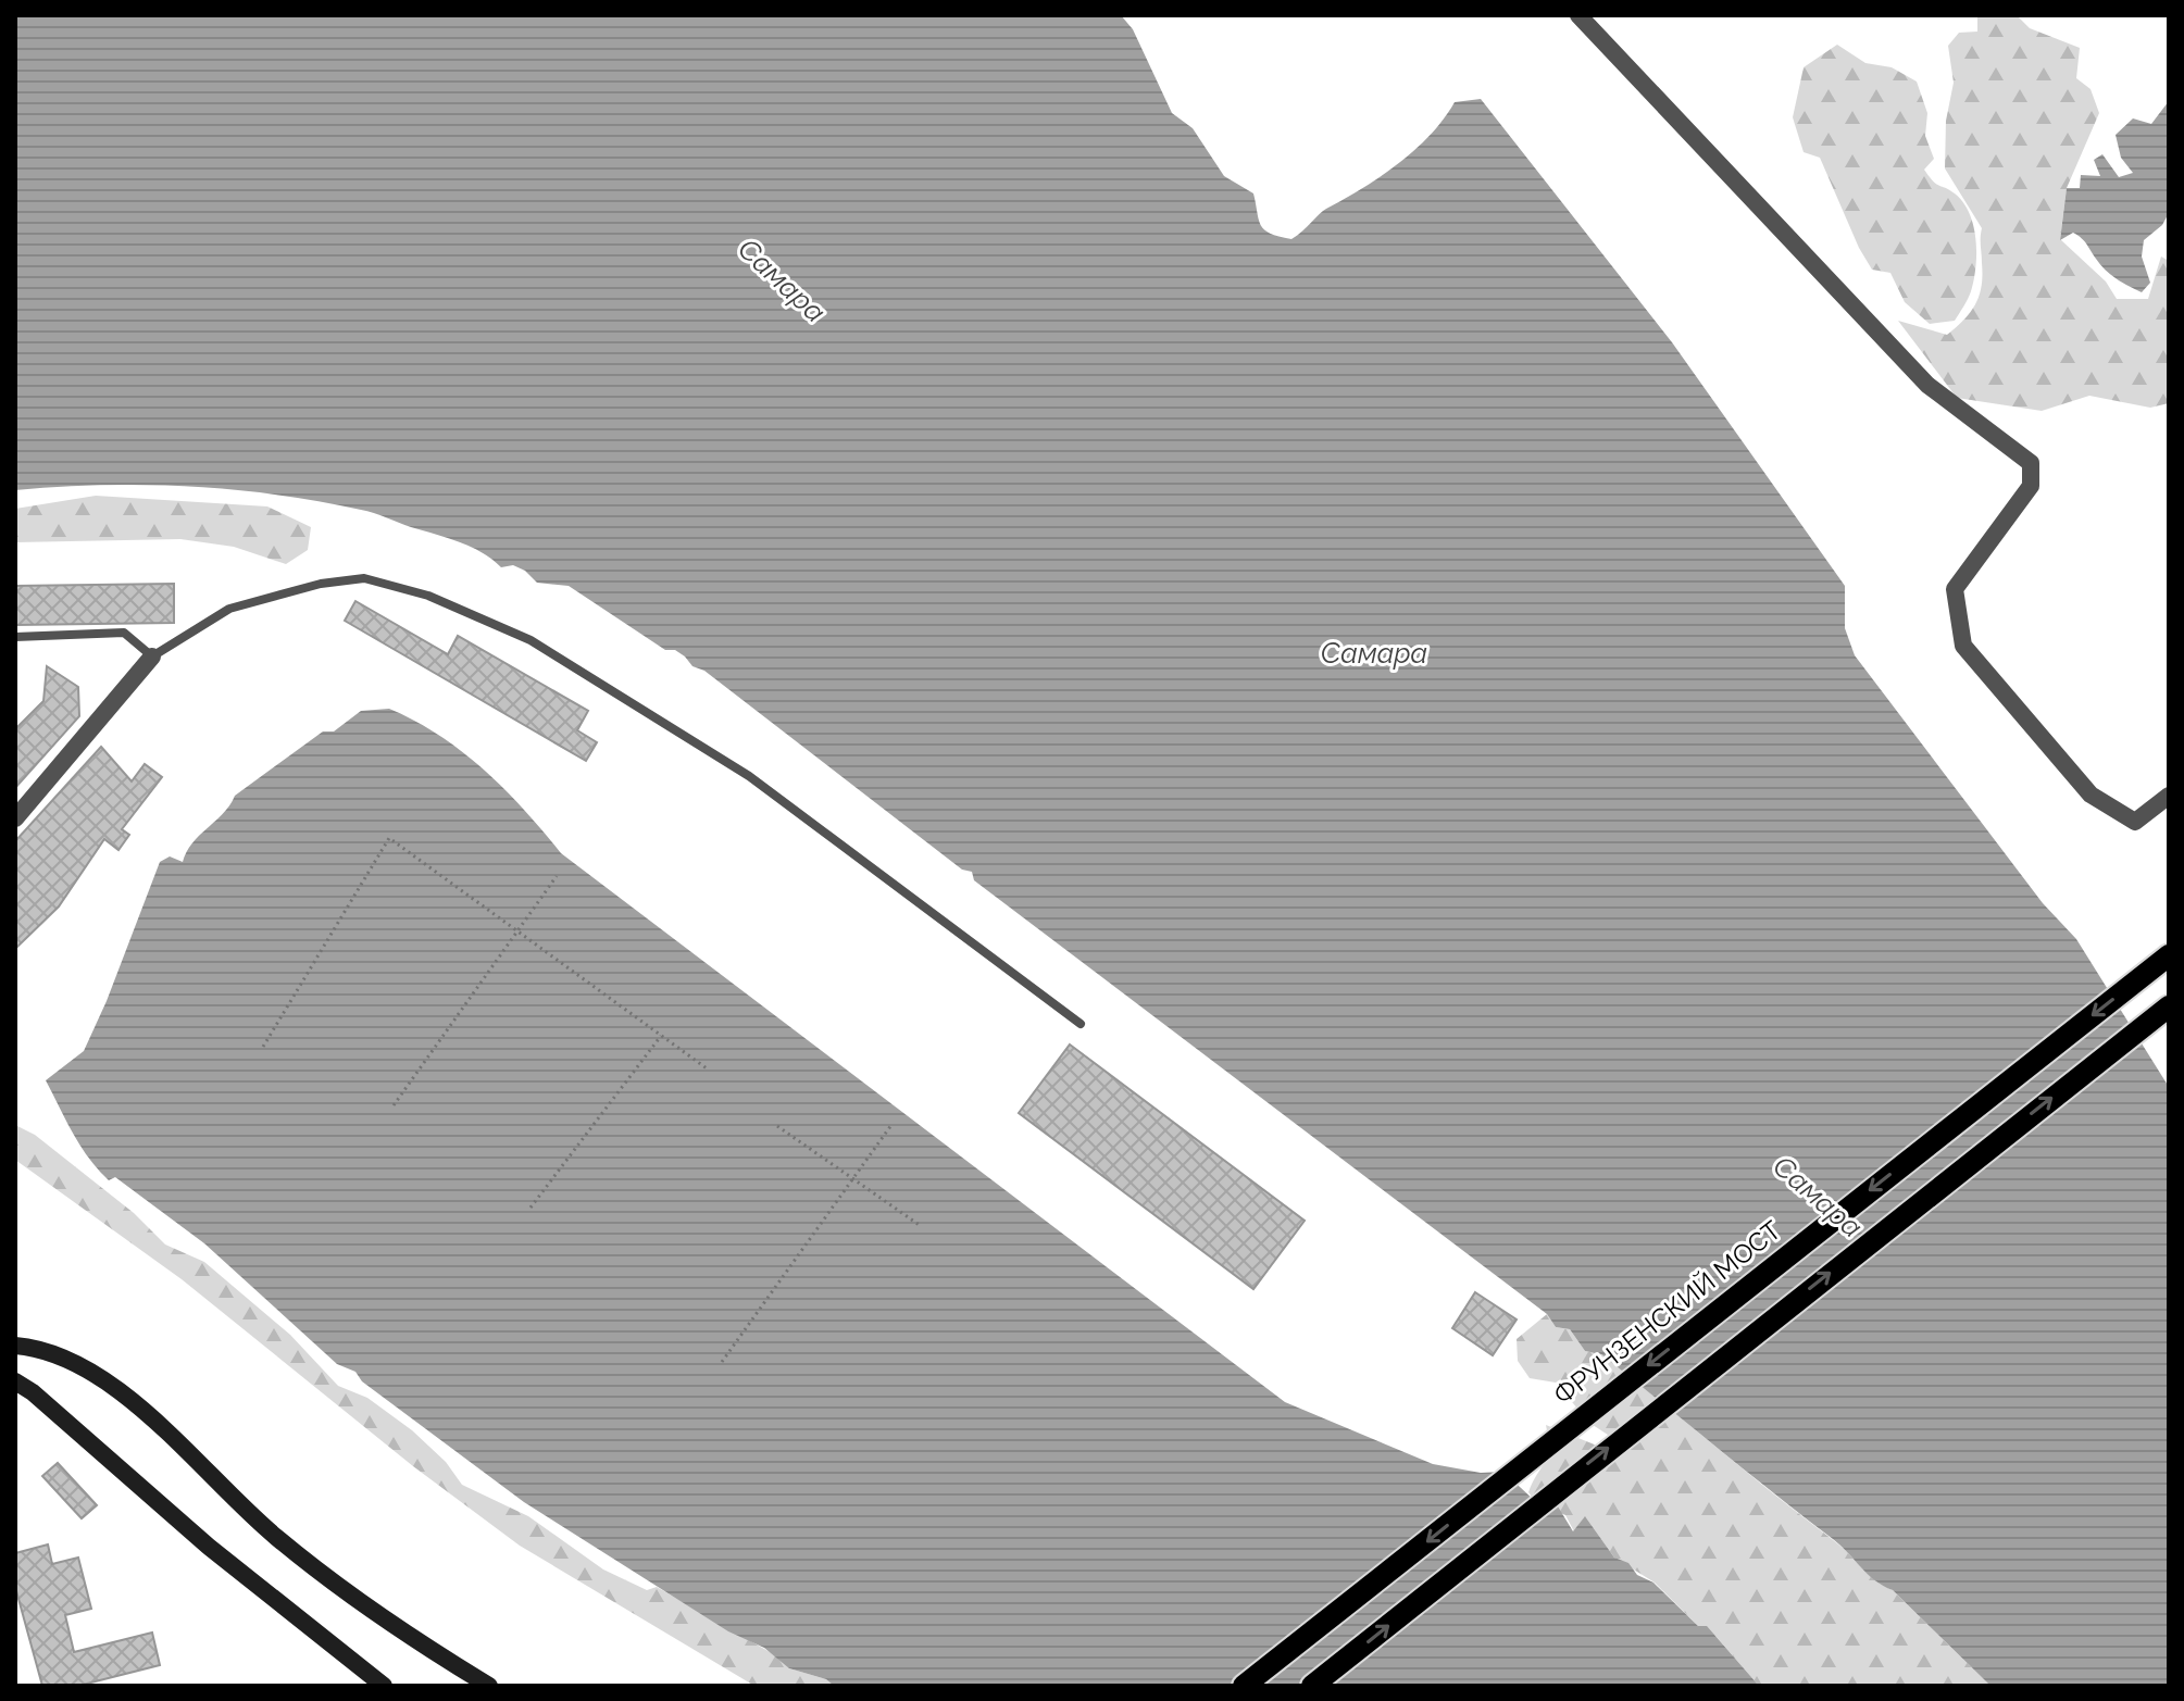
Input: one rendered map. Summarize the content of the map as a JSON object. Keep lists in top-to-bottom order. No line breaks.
{"streets":{"main road":["ФРУНЗЕНСКИЙ МОСТ"]},"water":["Самара"]}
